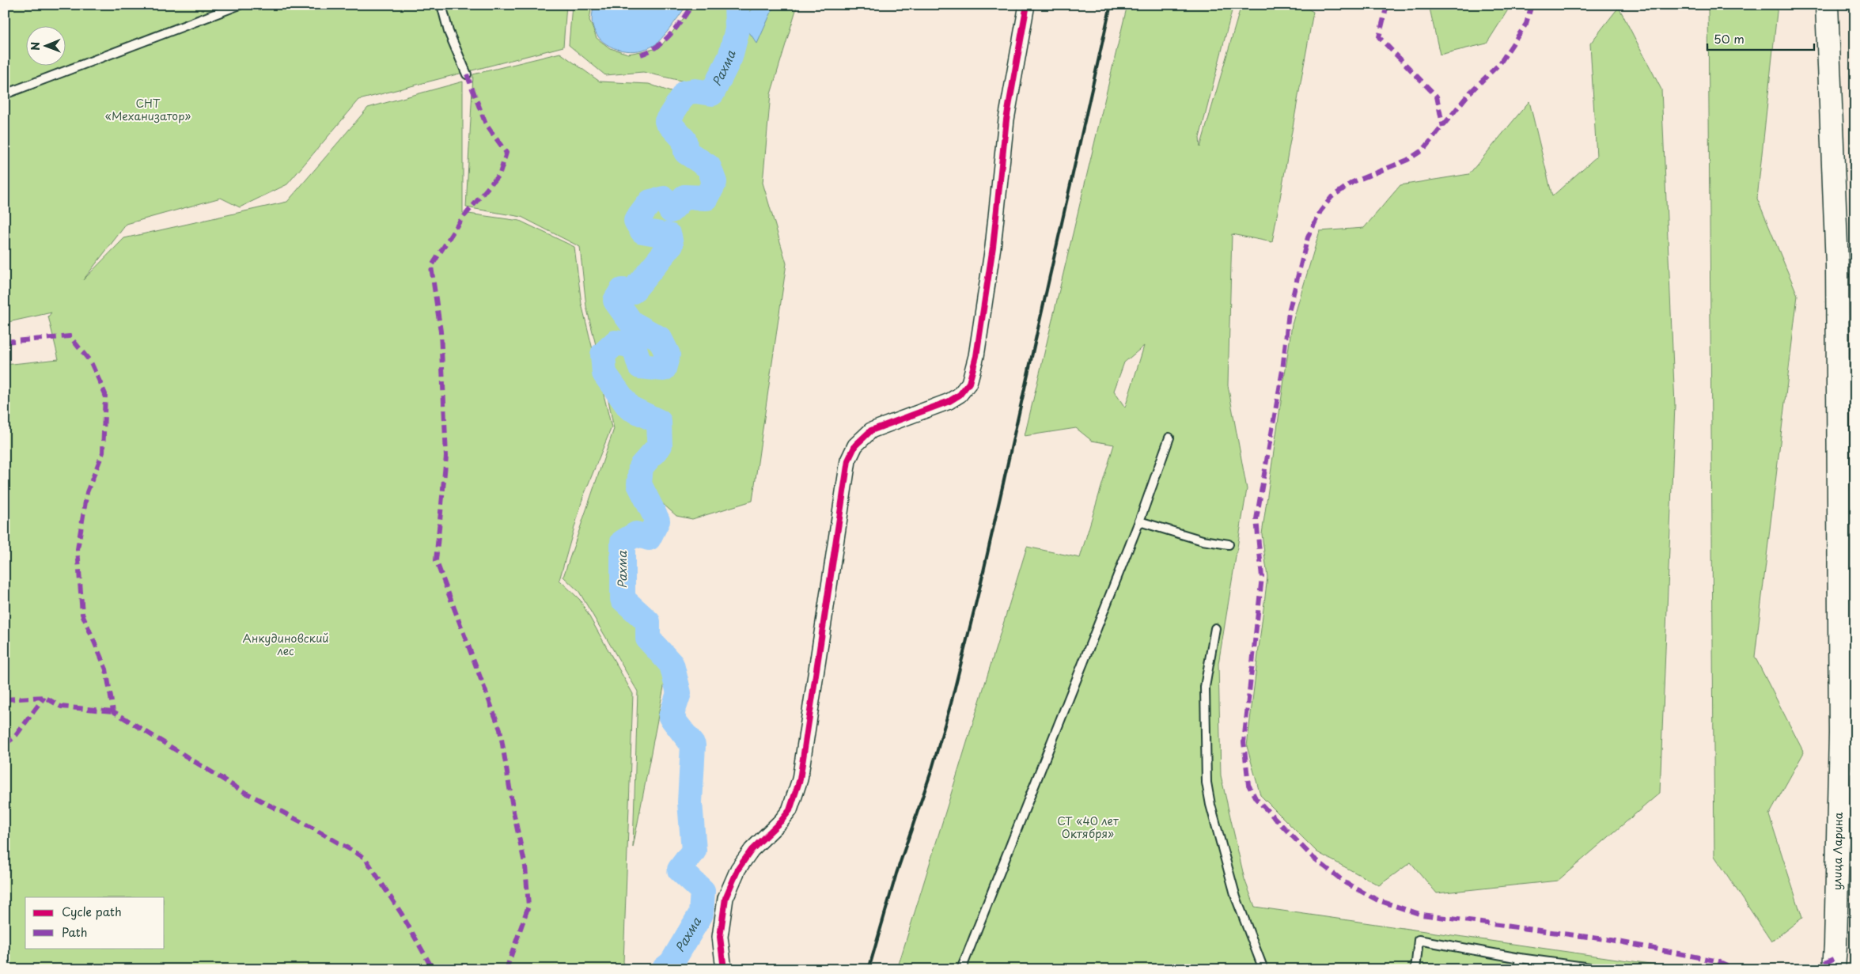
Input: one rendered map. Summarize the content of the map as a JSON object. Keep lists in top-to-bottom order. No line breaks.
{"streets":{"main road":["улица Ларина"]},"water":["Рахма"],"parks":["СНТ «Механизатор»","Анкудиновский лес","СТ «40 лет Октября»"],"legend":["Cycle path","Path"],"scale_bar":"50 m","north":"left"}
